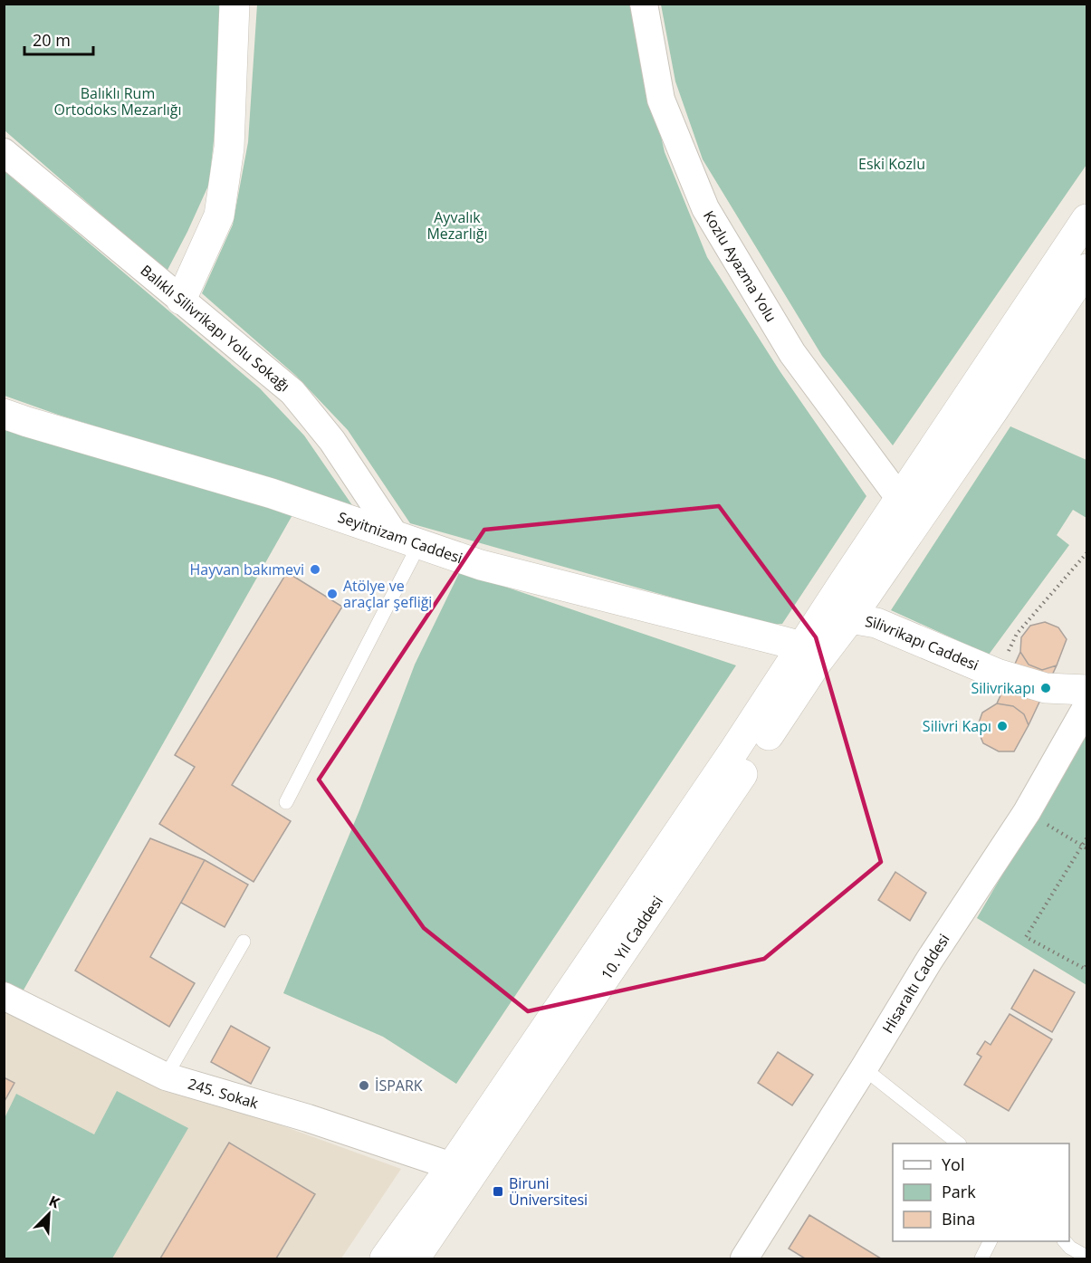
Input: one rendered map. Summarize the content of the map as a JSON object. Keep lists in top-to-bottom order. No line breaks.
{"streets":{"main road":["Seyitnizam Caddesi","Silivrikapı Caddesi","10. Yıl Caddesi"],"street":["Kozlu Ayazma Yolu","Balıklı Silivrikapı Yolu Sokağı","Hisaraltı Caddesi","245. Sokak"]},"crossings":[["Kozlu Ayazma Yolu","10. Yıl Caddesi"],["Balıklı Silivrikapı Yolu Sokağı","Seyitnizam Caddesi"],["Seyitnizam Caddesi","10. Yıl Caddesi"],["Silivrikapı Caddesi","10. Yıl Caddesi"],["10. Yıl Caddesi","245. Sokak"]],"parks":["Balıklı Rum Ortodoks Mezarlığı","Eski Kozlu","Ayvalık Mezarlığı"],"places":{"other":["Hayvan bakımevi","Atölye ve araçlar şefliği","Silivrikapı","Silivri Kapı","İSPARK"],"transit":["Biruni Üniversitesi"]},"legend":["Yol","Park","Bina"],"scale_bar":"20 m","north":"top right"}
